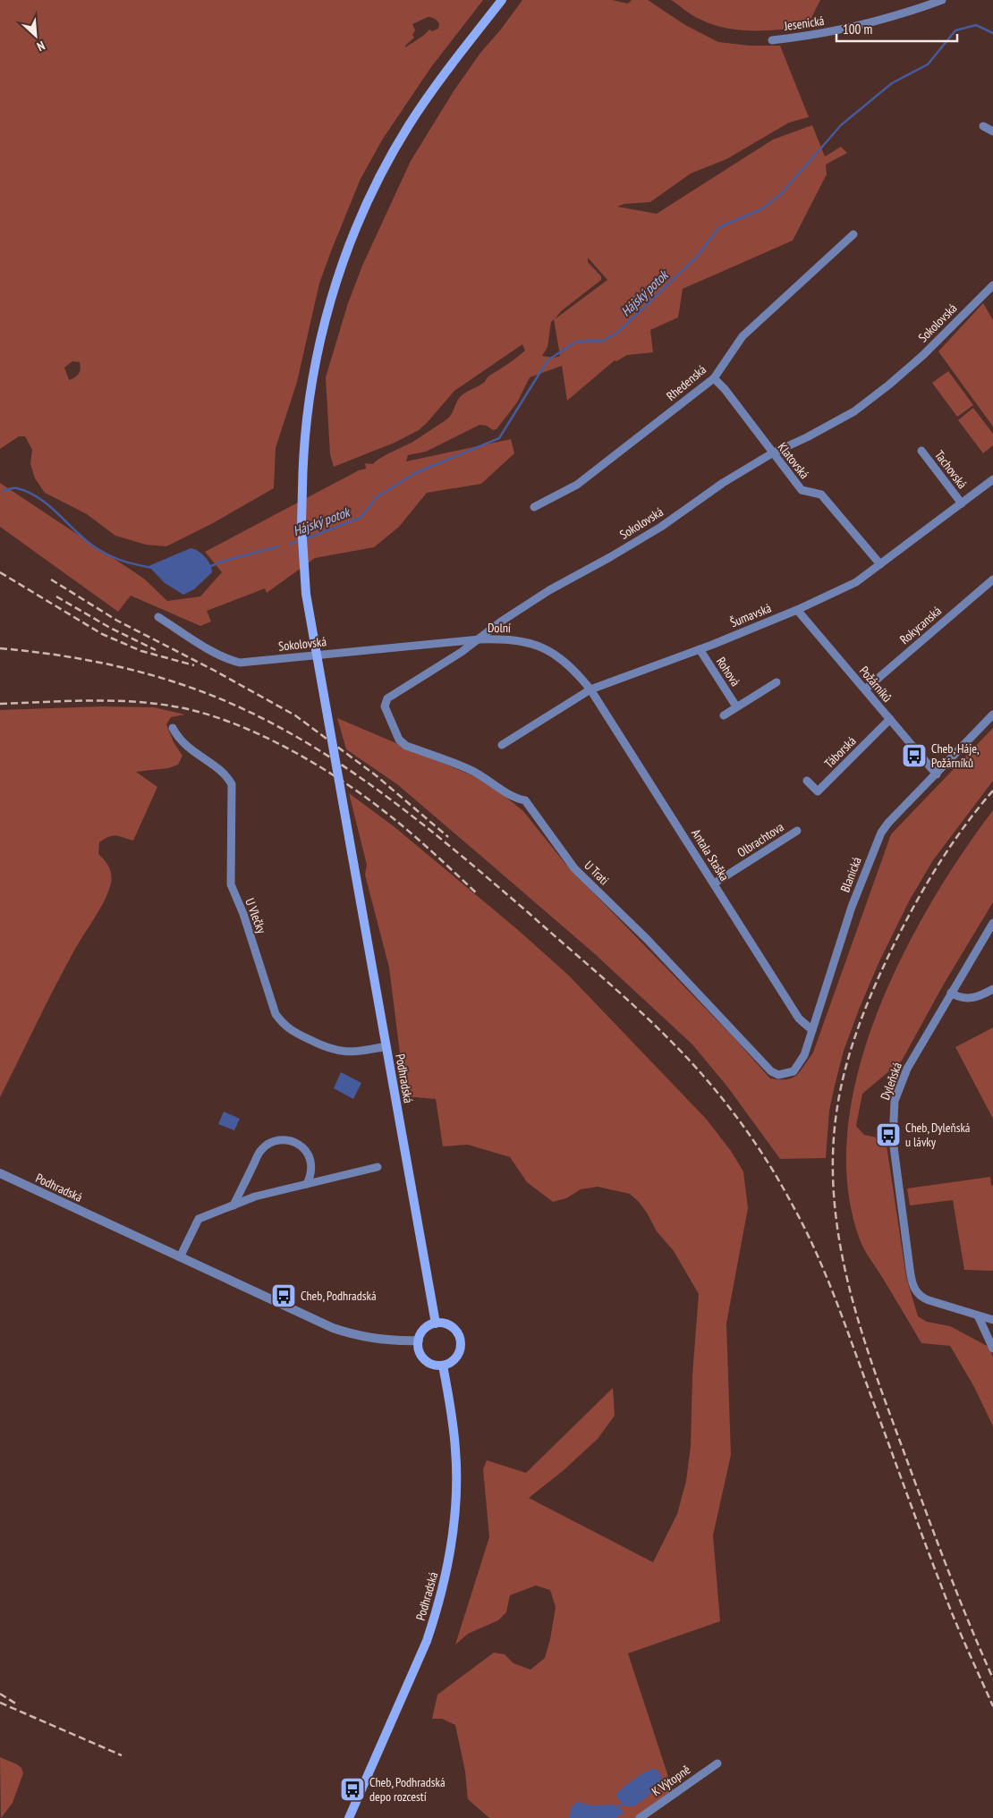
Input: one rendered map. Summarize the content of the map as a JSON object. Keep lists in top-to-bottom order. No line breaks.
{"streets":{"main road":["Podhradská"],"street":["Jesenická","Sokolovská","Rhedenská","Klatovská","Tachovská","Šumavská","Rokycanská","Dolní","Rohová","Požárníků","Táborská","Olbrachtova","Antala Staška","U Trati","Blanická","U Vlečky","Dyleňská","K Výtopně"]},"crossings":[["Sokolovská","Klatovská"],["Sokolovská","Dolní"],["Rhedenská","Klatovská"],["Klatovská","Šumavská"],["Tachovská","Šumavská"],["Šumavská","Dolní"],["Šumavská","Rohová"],["Šumavská","Požárníků"],["Šumavská","Antala Staška"],["Rokycanská","Požárníků"],["Dolní","Antala Staška"],["Dolní","U Trati"],["Požárníků","Táborská"],["Požárníků","Blanická"],["Olbrachtova","Antala Staška"],["Antala Staška","Blanická"],["U Trati","Blanická"],["U Vlečky","Podhradská"]],"water":["Hájský potok"],"places":{"bus stop":["Cheb, Háje, Požárníků","Cheb, Dyleňská u lávky","Cheb, Podhradská","Cheb, Podhradská depo rozcestí"]},"scale_bar":"100 m","north":"bottom right"}
